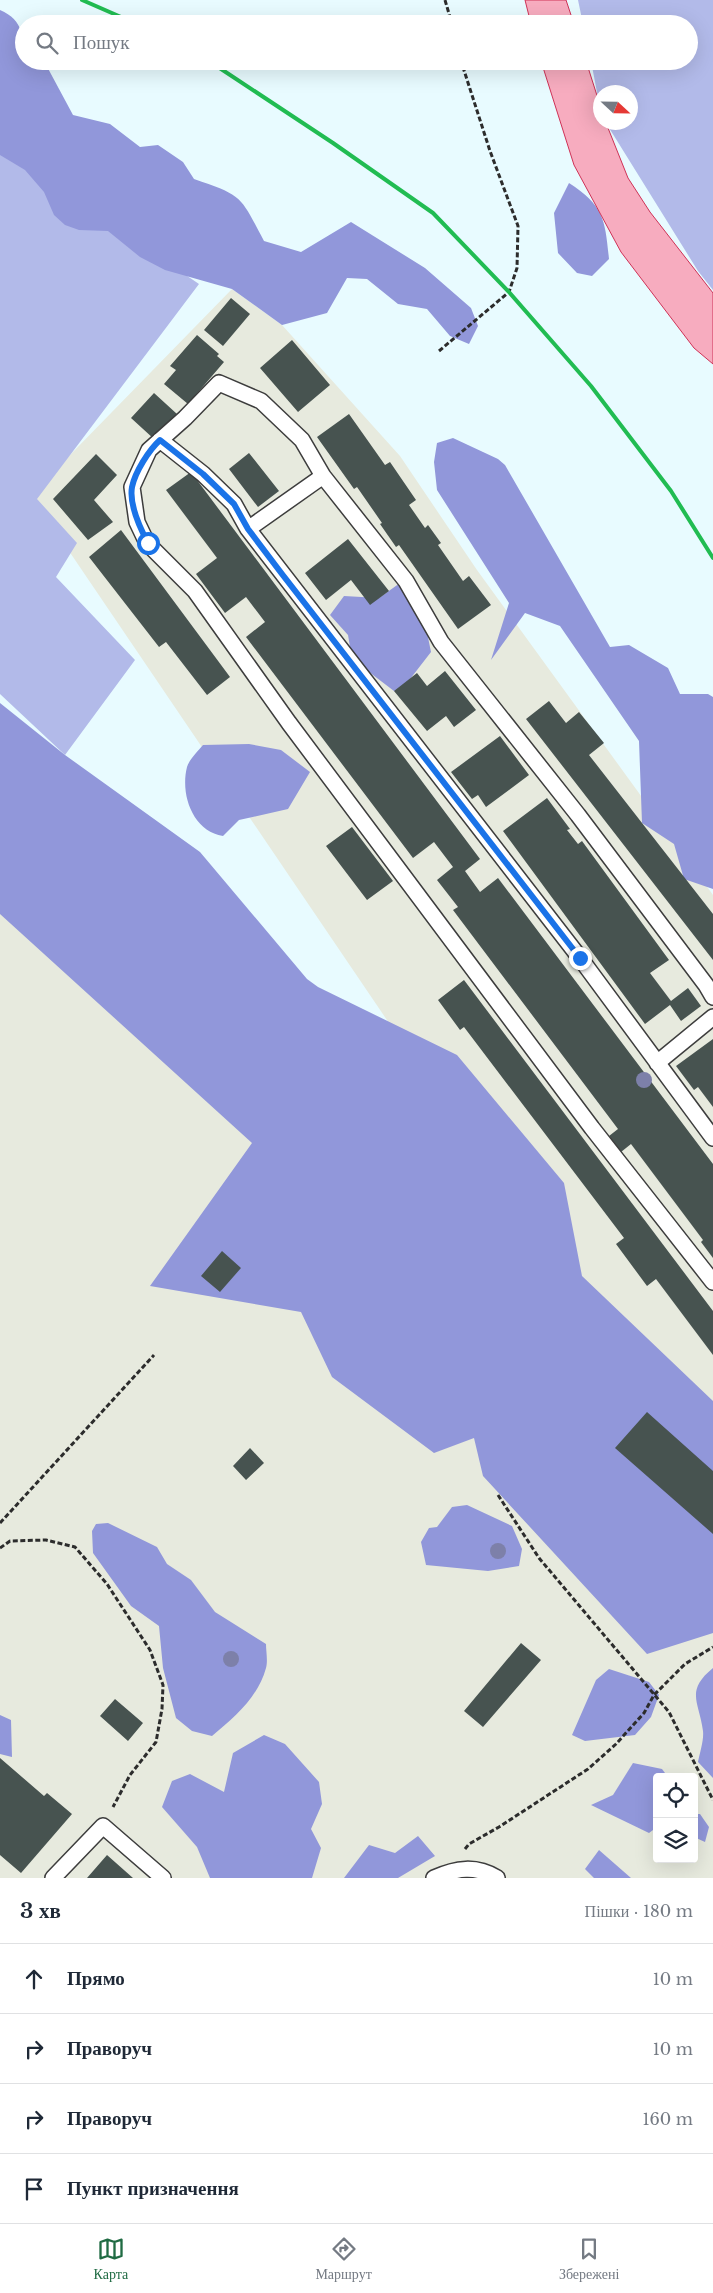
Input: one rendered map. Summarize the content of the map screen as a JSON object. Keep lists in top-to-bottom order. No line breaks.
{"north":"right","page":{"search":"Пошук","heading":["3 хв","Пішки · 180 m"],"list":[["Прямо","10 m"],["Праворуч","10 m"],["Праворуч","160 m"],"Пункт призначення"],"nav":["Карта","Маршрут","Збережені"]}}
